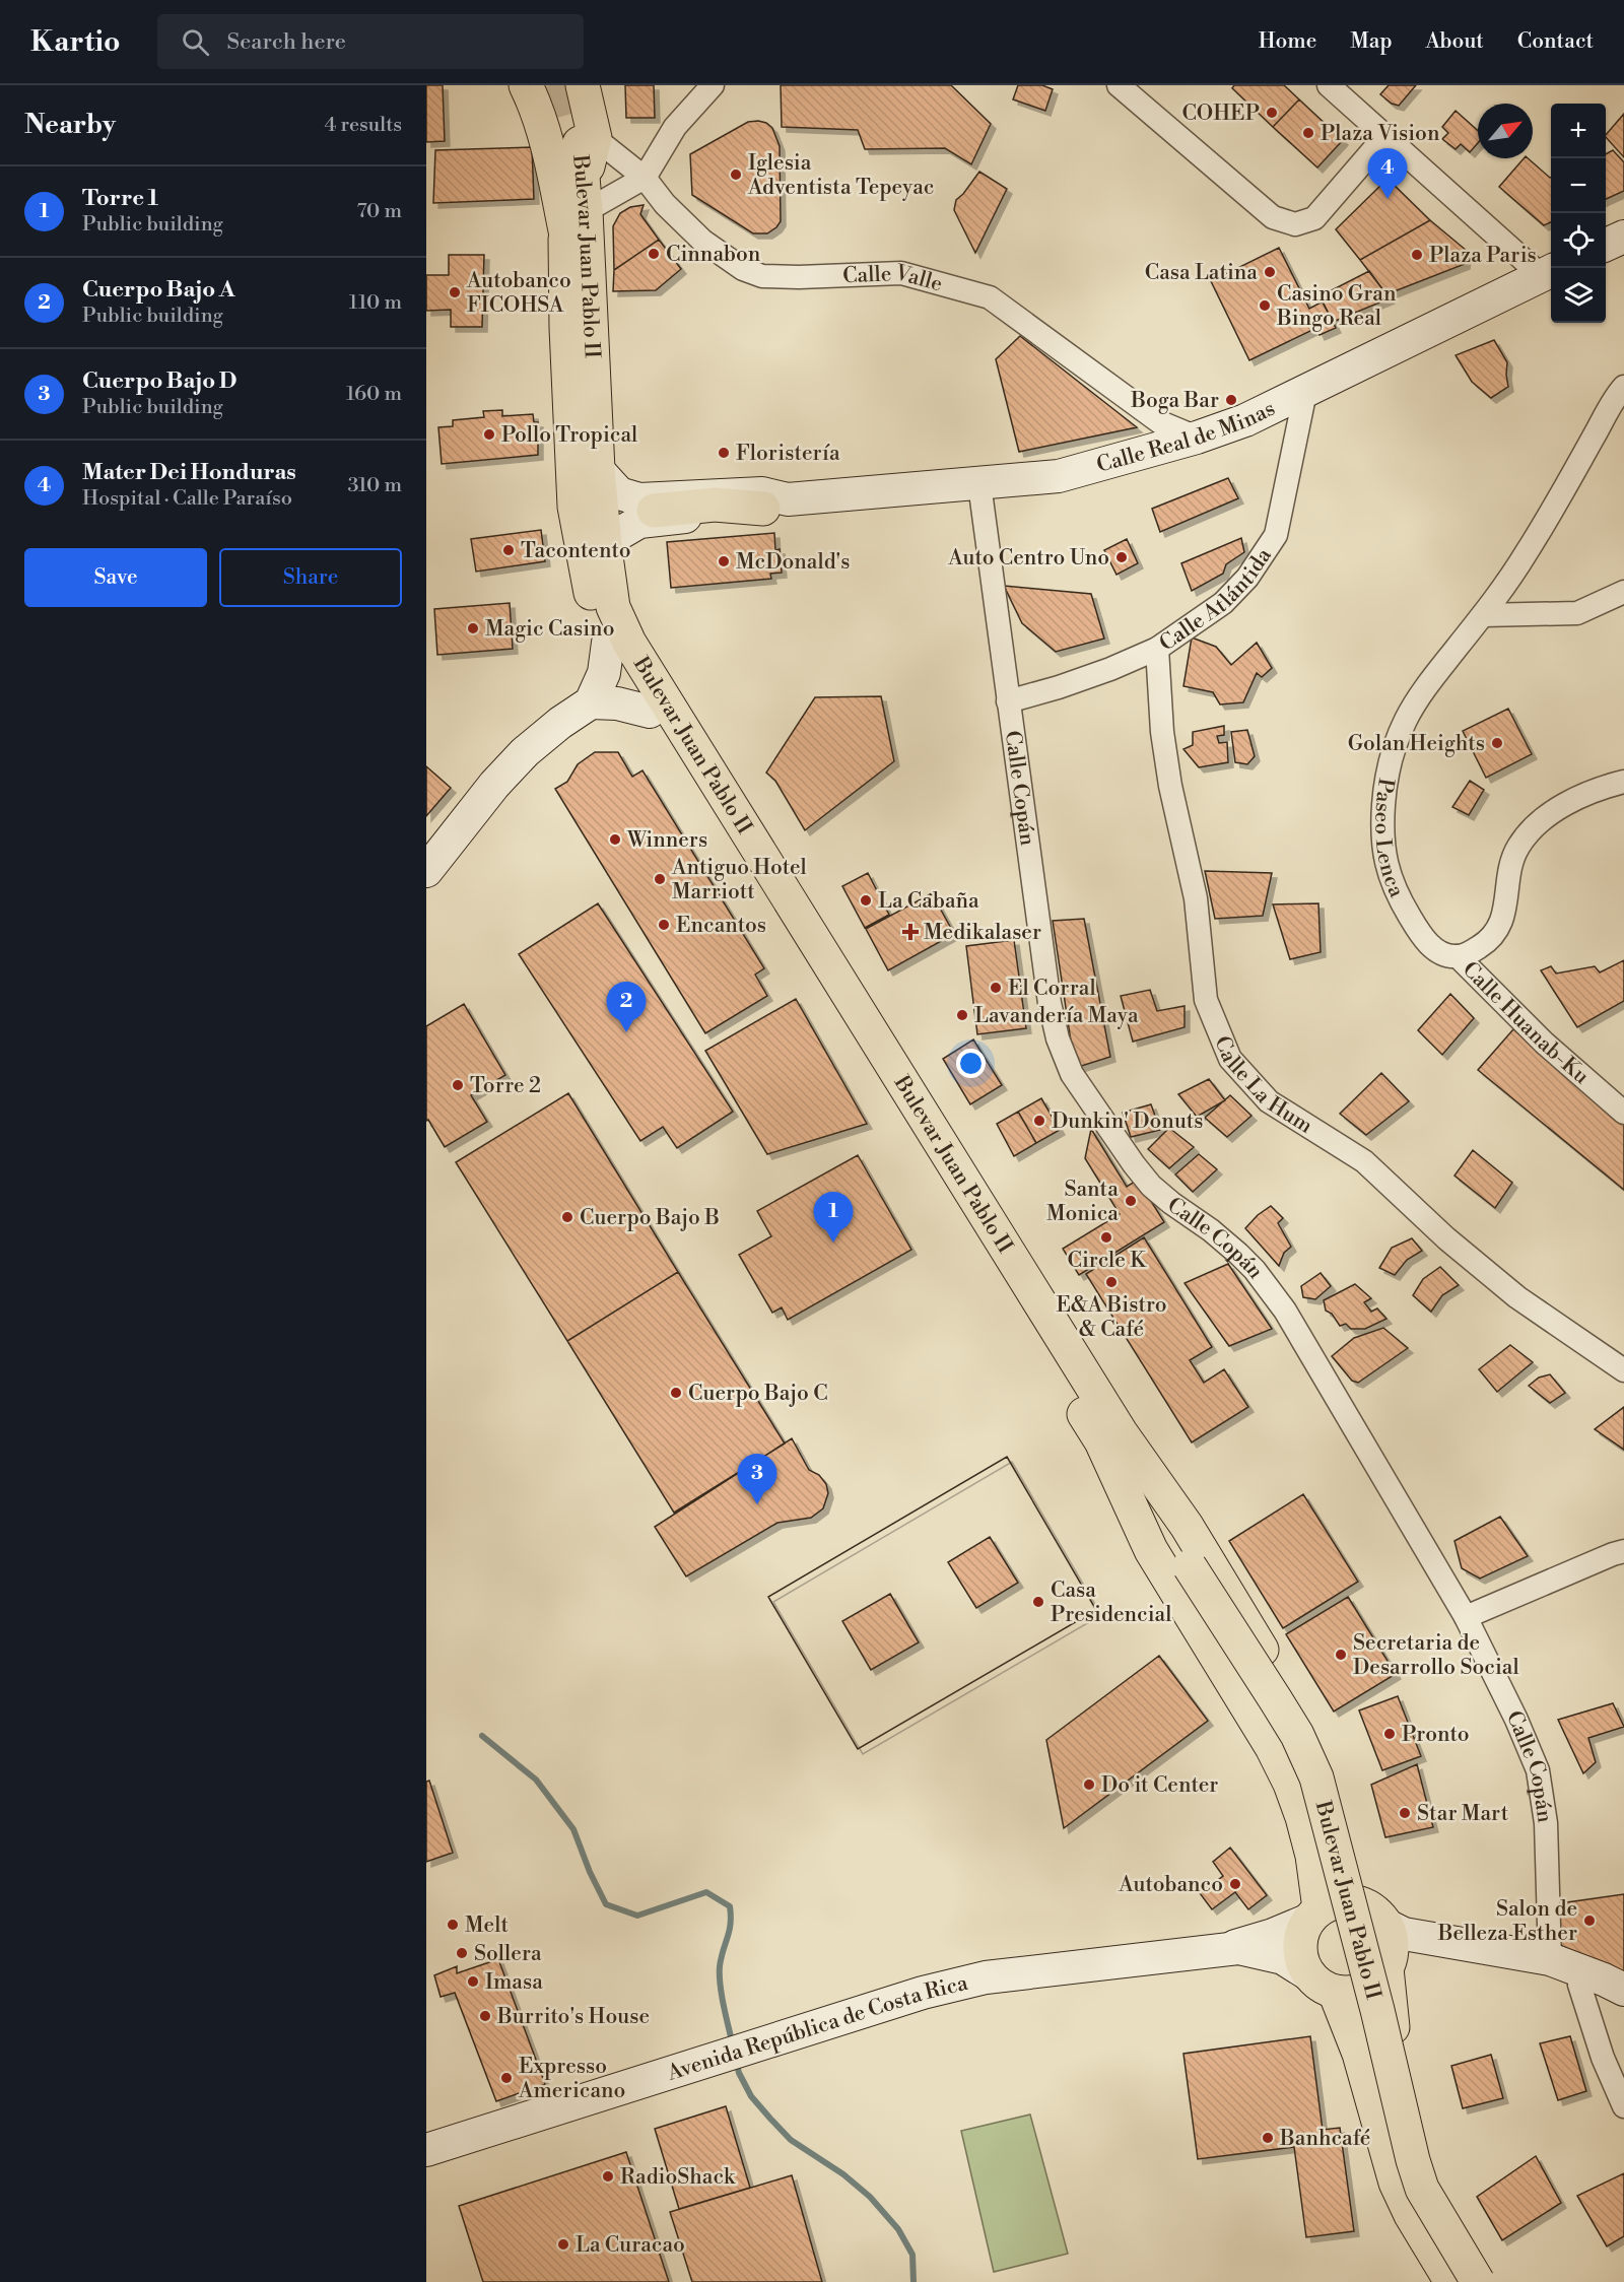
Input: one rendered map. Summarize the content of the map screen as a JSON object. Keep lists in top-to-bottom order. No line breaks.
{"streets":{"main road":["Bulevar Juan Pablo II"],"street":["Calle Valle","Calle Real de Minas","Calle Atlántida","Calle Copán","Paseo Lenca","Calle Huanab-Ku","Calle La Hum","Avenida República de Costa Rica"]},"crossings":[["Bulevar Juan Pablo II","Calle Real de Minas"],["Bulevar Juan Pablo II","Avenida República de Costa Rica"],["Calle Valle","Calle Real de Minas"],["Calle Real de Minas","Calle Atlántida"],["Calle Real de Minas","Calle Copán"],["Calle Atlántida","Calle Copán"],["Calle Atlántida","Calle La Hum"],["Paseo Lenca","Calle Huanab-Ku"]],"places":{"other":["COHEP","Plaza Vision","Iglesia Adventista Tepeyac","Cinnabon","Plaza Paris","Casa Latina","Autobanco FICOHSA","Casino Gran Bingo Real","Boga Bar","Pollo Tropical","Floristería","Tacontento","Auto Centro Uno","McDonald's","Magic Casino","Golan Heights","Winners","Antiguo Hotel Marriott","La Cabaña","Encantos","El Corral","Lavandería Maya","Torre 2","Dunkin' Donuts","Santa Monica","Cuerpo Bajo B","Circle K","E&A Bistro & Café","Cuerpo Bajo C","Casa Presidencial","Secretaria de Desarrollo Social","Pronto","Do it Center","Star Mart","Autobanco","Salon de Belleza Esther","Melt","Sollera","Imasa","Burrito's House","Expresso Americano","Banhcafé","RadioShack","La Curacao"],"health":["Medikalaser"]},"north":"top right","page":{"header":"Kartio","search":"Search here","nav":["Home","Map","About","Contact"],"heading":["Nearby","4 results"],"map_buttons":["+","−"],"pins":["4","2","1","3"],"list":[{"mark":"1","name":"Torre 1","note":"Public building","value":"70 m"},{"mark":"2","name":"Cuerpo Bajo A","note":"Public building","value":"110 m"},{"mark":"3","name":"Cuerpo Bajo D","note":"Public building","value":"160 m"},{"mark":"4","name":"Mater Dei Honduras","note":"Hospital · Calle Paraíso","value":"310 m"}],"buttons":["Save","Share"]}}
